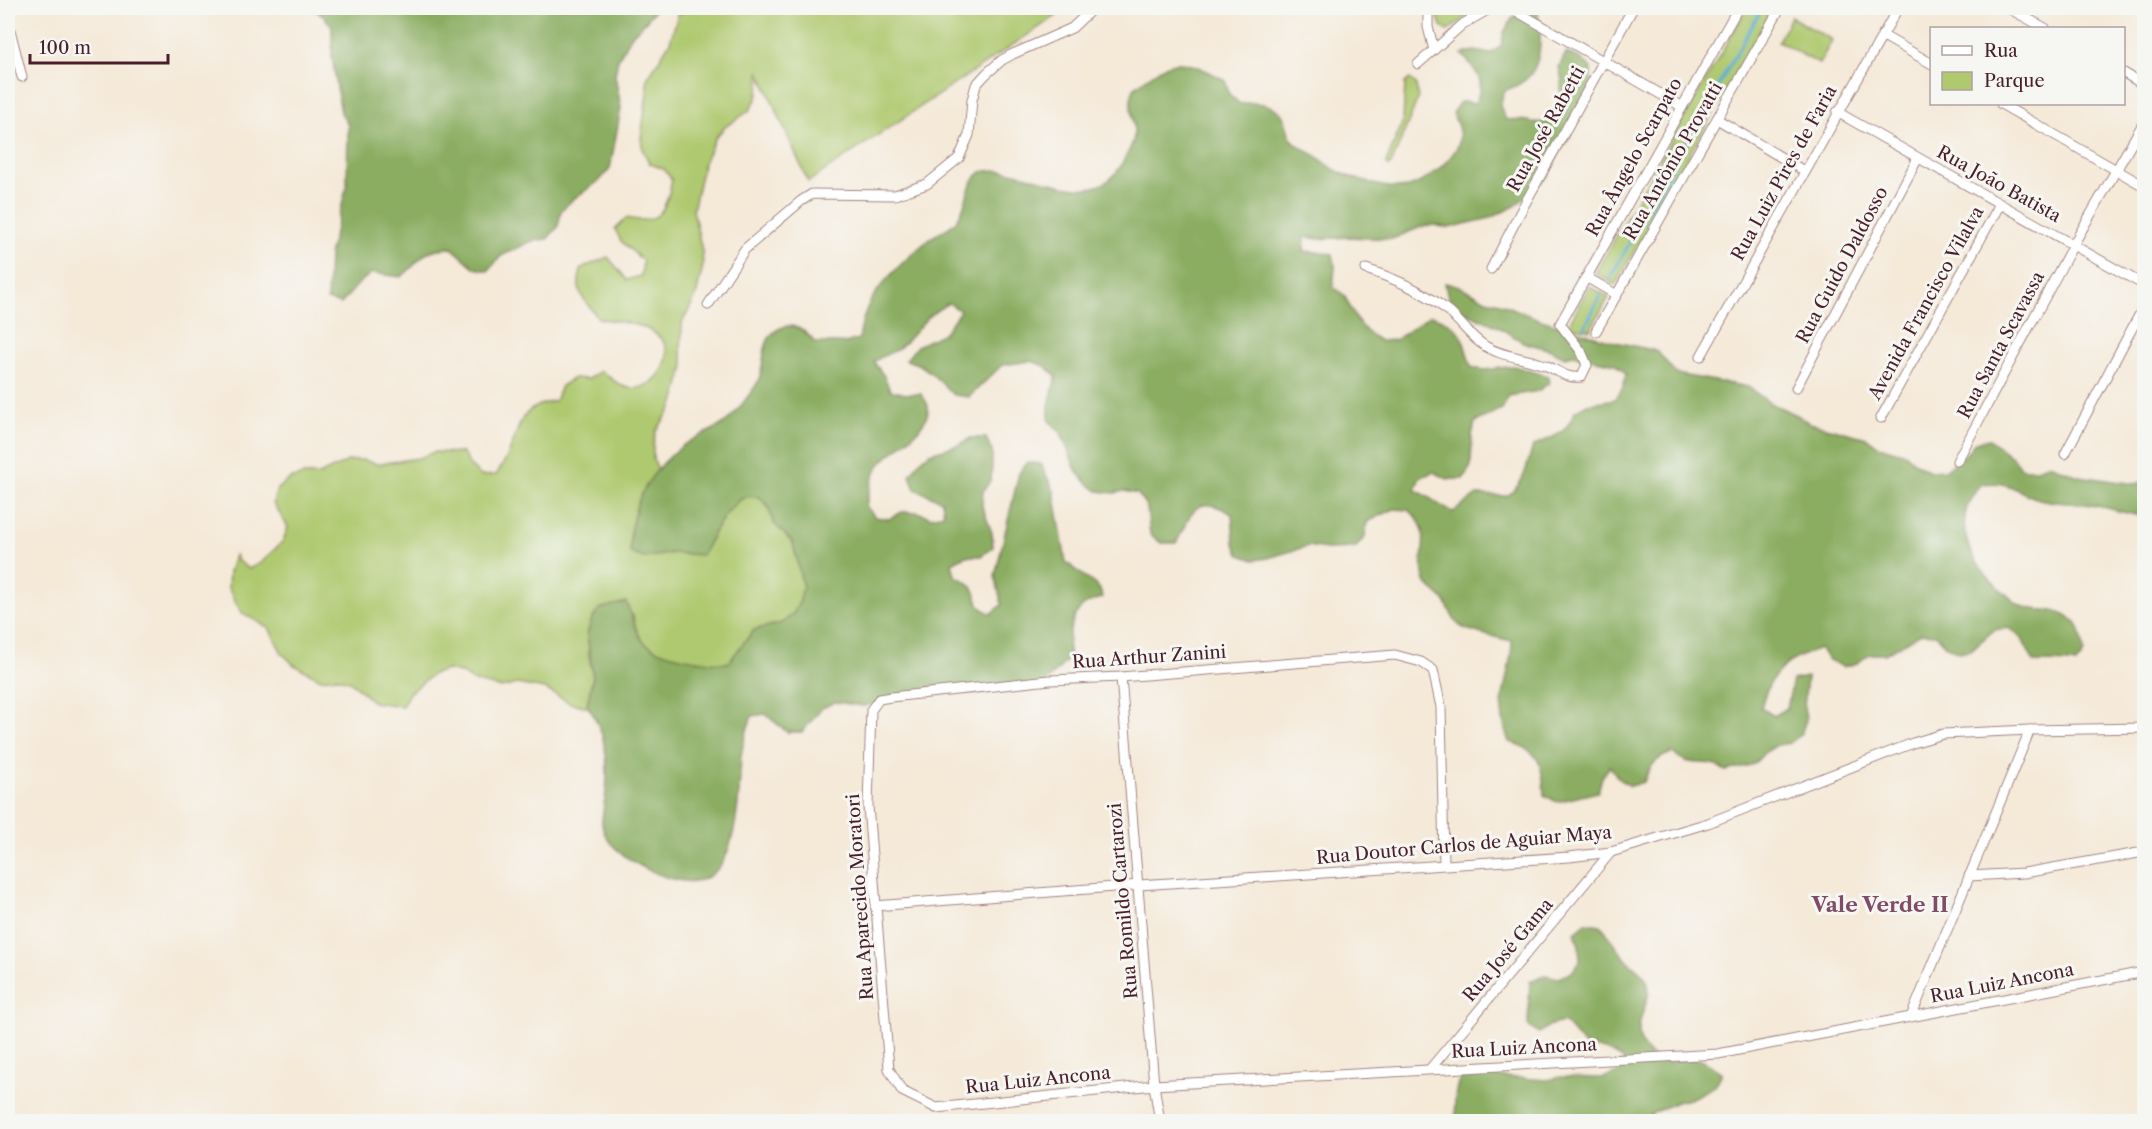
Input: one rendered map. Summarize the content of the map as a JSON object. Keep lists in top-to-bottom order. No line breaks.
{"streets":{"street":["Rua José Rabetti","Rua Ângelo Scarpato","Rua Antônio Provatti","Rua Luiz Pires de Faria","Rua João Batista","Rua Guido Daldosso","Avenida Francisco Vilalva","Rua Santa Scavassa","Rua Arthur Zanini","Rua Doutor Carlos de Aguiar Maya","Rua Aparecido Moratori","Rua Romildo Cartarozi","Rua José Gama","Rua Luiz Ancona"]},"crossings":[["Rua Luiz Pires de Faria","Rua João Batista"],["Rua João Batista","Rua Guido Daldosso"],["Rua João Batista","Avenida Francisco Vilalva"],["Rua João Batista","Rua Santa Scavassa"],["Rua Arthur Zanini","Rua Doutor Carlos de Aguiar Maya"],["Rua Arthur Zanini","Rua Aparecido Moratori"],["Rua Arthur Zanini","Rua Romildo Cartarozi"],["Rua Doutor Carlos de Aguiar Maya","Rua Aparecido Moratori"],["Rua Doutor Carlos de Aguiar Maya","Rua Romildo Cartarozi"],["Rua Doutor Carlos de Aguiar Maya","Rua José Gama"],["Rua Aparecido Moratori","Rua Luiz Ancona"],["Rua Romildo Cartarozi","Rua Luiz Ancona"],["Rua José Gama","Rua Luiz Ancona"]],"districts":["Vale Verde II"],"legend":["Rua","Parque"],"scale_bar":"100 m"}
